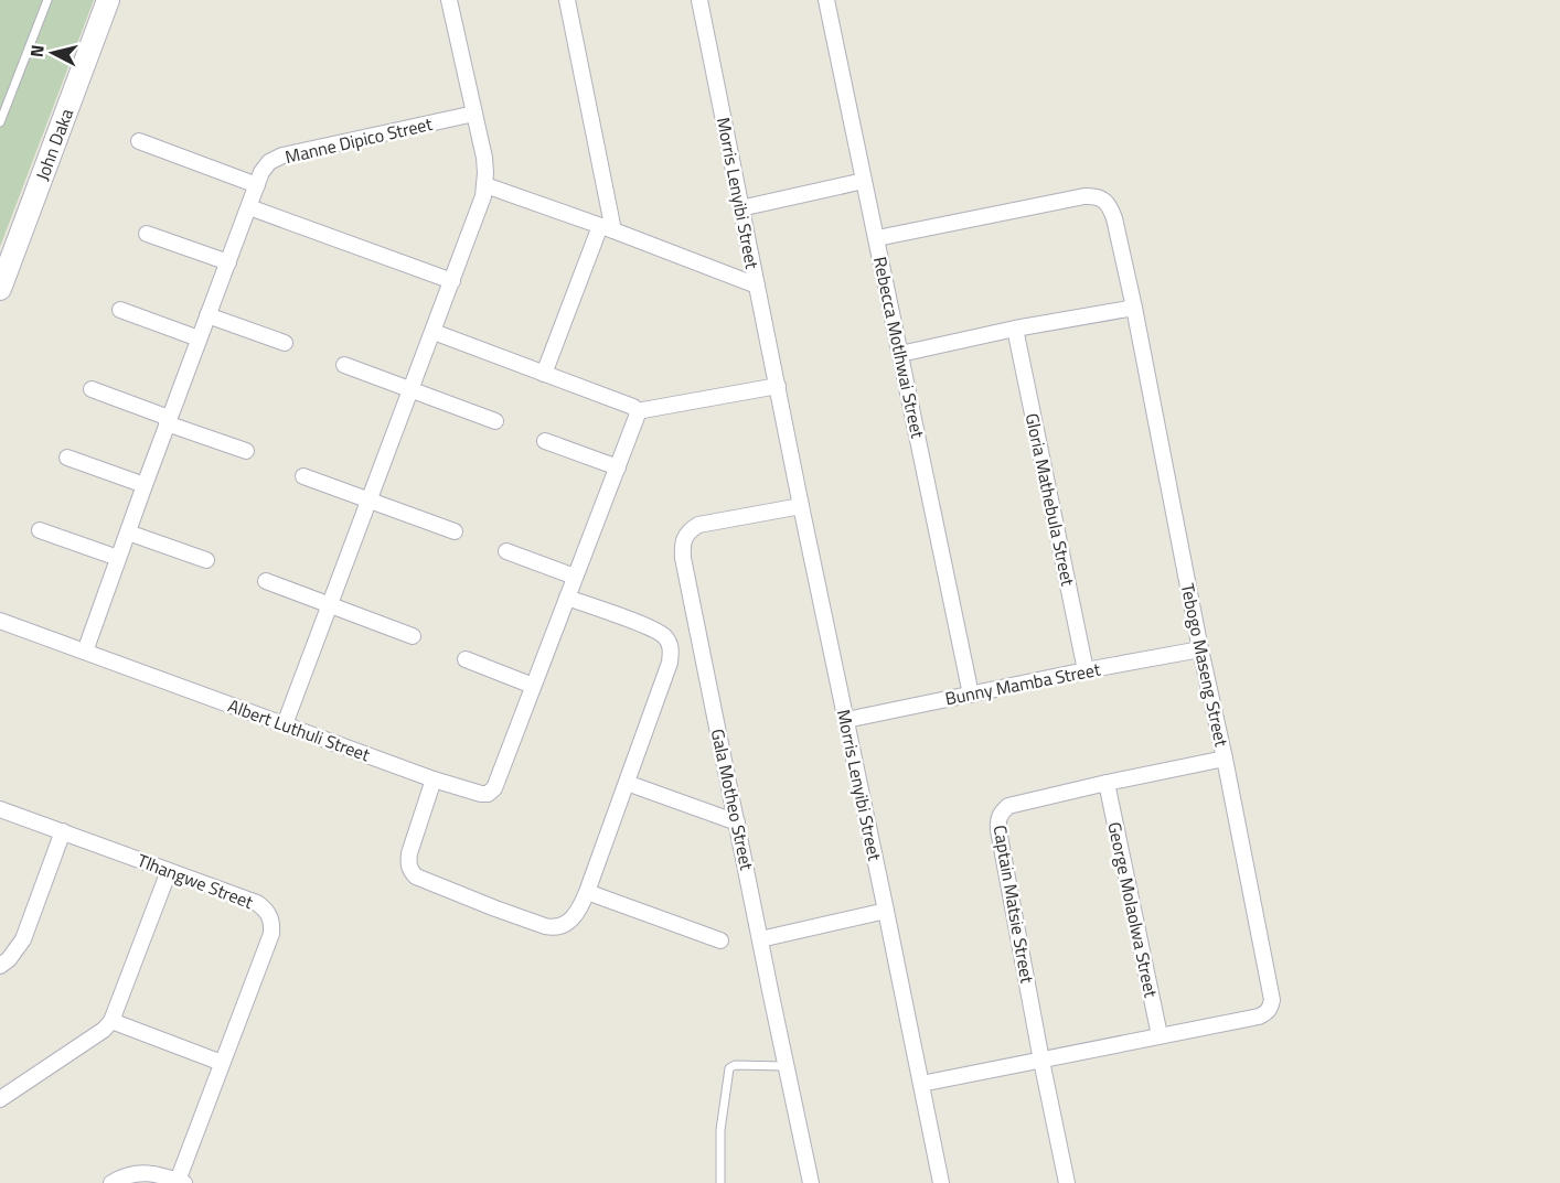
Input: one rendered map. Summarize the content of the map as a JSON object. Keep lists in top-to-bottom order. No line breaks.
{"streets":{"street":["Manne Dipico Street","John Daka","Morris Lenyibi Street","Rebecca Motlhwai Street","Gloria Mathebula Street","Tebogo Maseng Street","Bunny Mamba Street","Albert Luthuli Street","Gala Motheo Street","Tlhangwe Street","Captain Matsie Street","George Molaolwa Street"]},"crossings":[["Manne Dipico Street","Albert Luthuli Street"],["Morris Lenyibi Street","Tebogo Maseng Street"],["Morris Lenyibi Street","Bunny Mamba Street"],["Morris Lenyibi Street","Gala Motheo Street"],["Rebecca Motlhwai Street","Tebogo Maseng Street"],["Rebecca Motlhwai Street","Bunny Mamba Street"],["Gloria Mathebula Street","Bunny Mamba Street"],["Tebogo Maseng Street","Bunny Mamba Street"],["Tebogo Maseng Street","Captain Matsie Street"],["Tebogo Maseng Street","George Molaolwa Street"],["Captain Matsie Street","George Molaolwa Street"]],"north":"left"}
